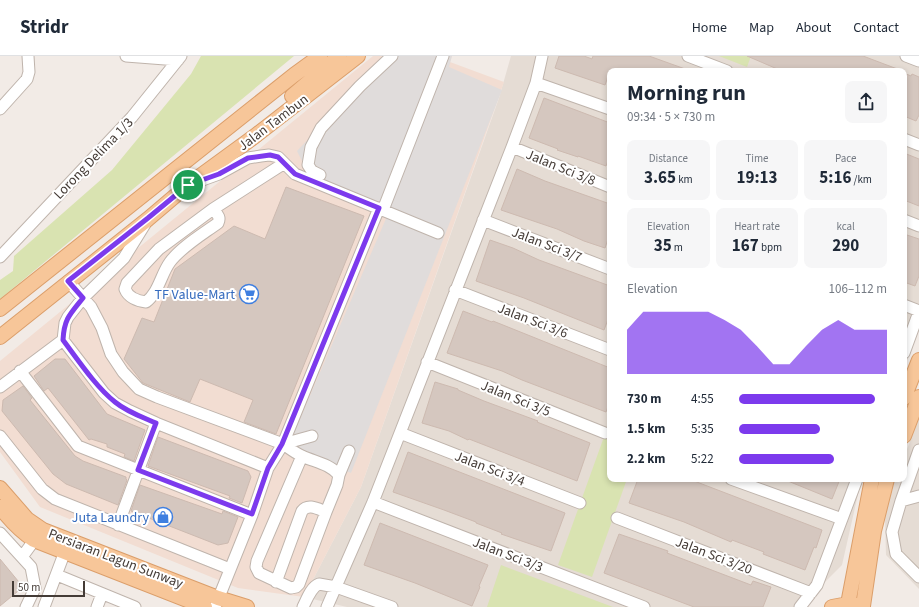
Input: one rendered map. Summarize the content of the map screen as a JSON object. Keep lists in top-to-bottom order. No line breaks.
{"streets":{"main road":["Jalan Tambun","Persiaran Lagun Sunway"],"street":["Lorong Delima 1/3","Jalan Sci 3/8","Jalan Sci 3/7","Jalan Sci 3/6","Jalan Sci 3/5","Jalan Sci 3/4","Jalan Sci 3/3","Jalan Sci 3/20"]},"places":{"supermarket":["TF Value-Mart"],"shop":["Juta Laundry"]},"scale_bar":"50 m","page":{"header":"Stridr","nav":["Home","Map","About","Contact"],"heading":["Morning run","09:34 · 5 × 730 m"],"stats":[["Distance","3.65 km"],["Time","19:13"],["Pace","5:16 /km"],["Elevation","35 m"],["Heart rate","167 bpm"],["kcal","290"]],"chart":["Elevation","106–112 m"],"list":[{"name":"730 m","note":"4:55"},{"name":"1.5 km","note":"5:35"},{"name":"2.2 km","note":"5:22"}],"scale":"50 m"}}
